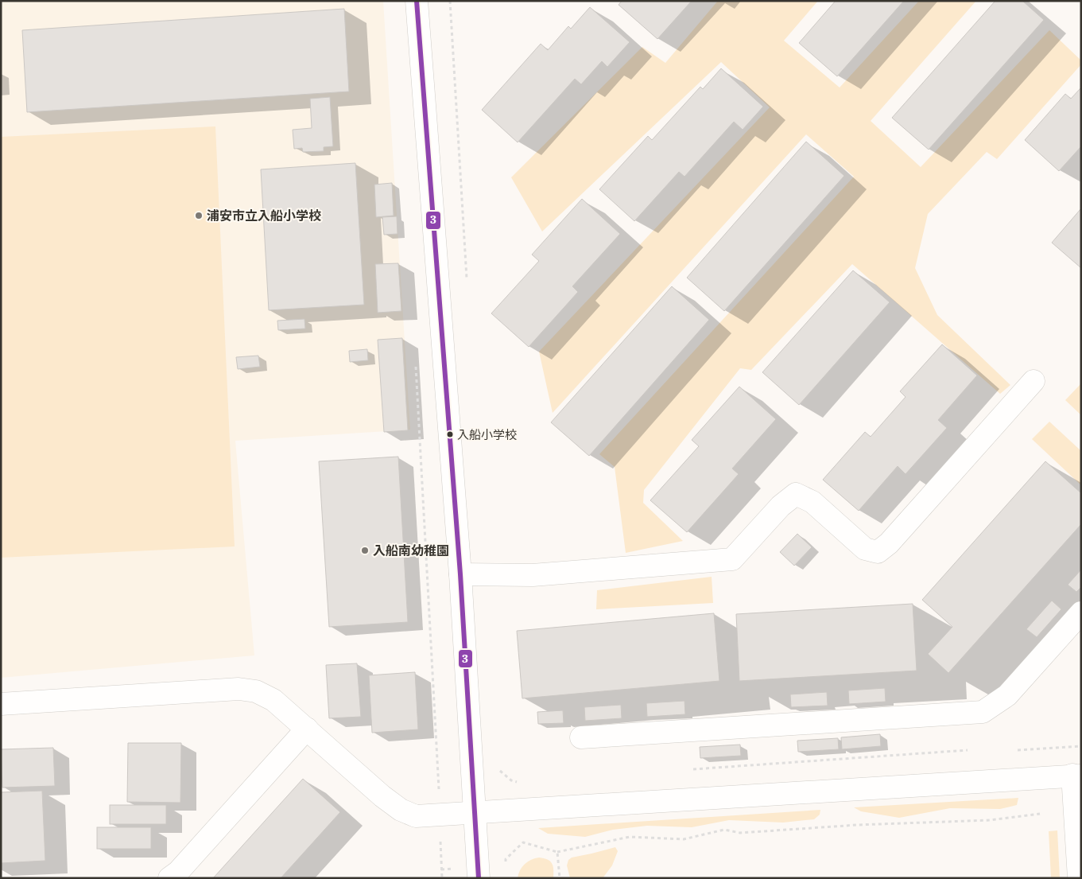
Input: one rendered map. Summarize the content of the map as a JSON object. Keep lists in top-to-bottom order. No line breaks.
{"places":["浦安市立入船小学校","入船小学校","入船南幼稚園"],"lines":["transit line 3"]}
